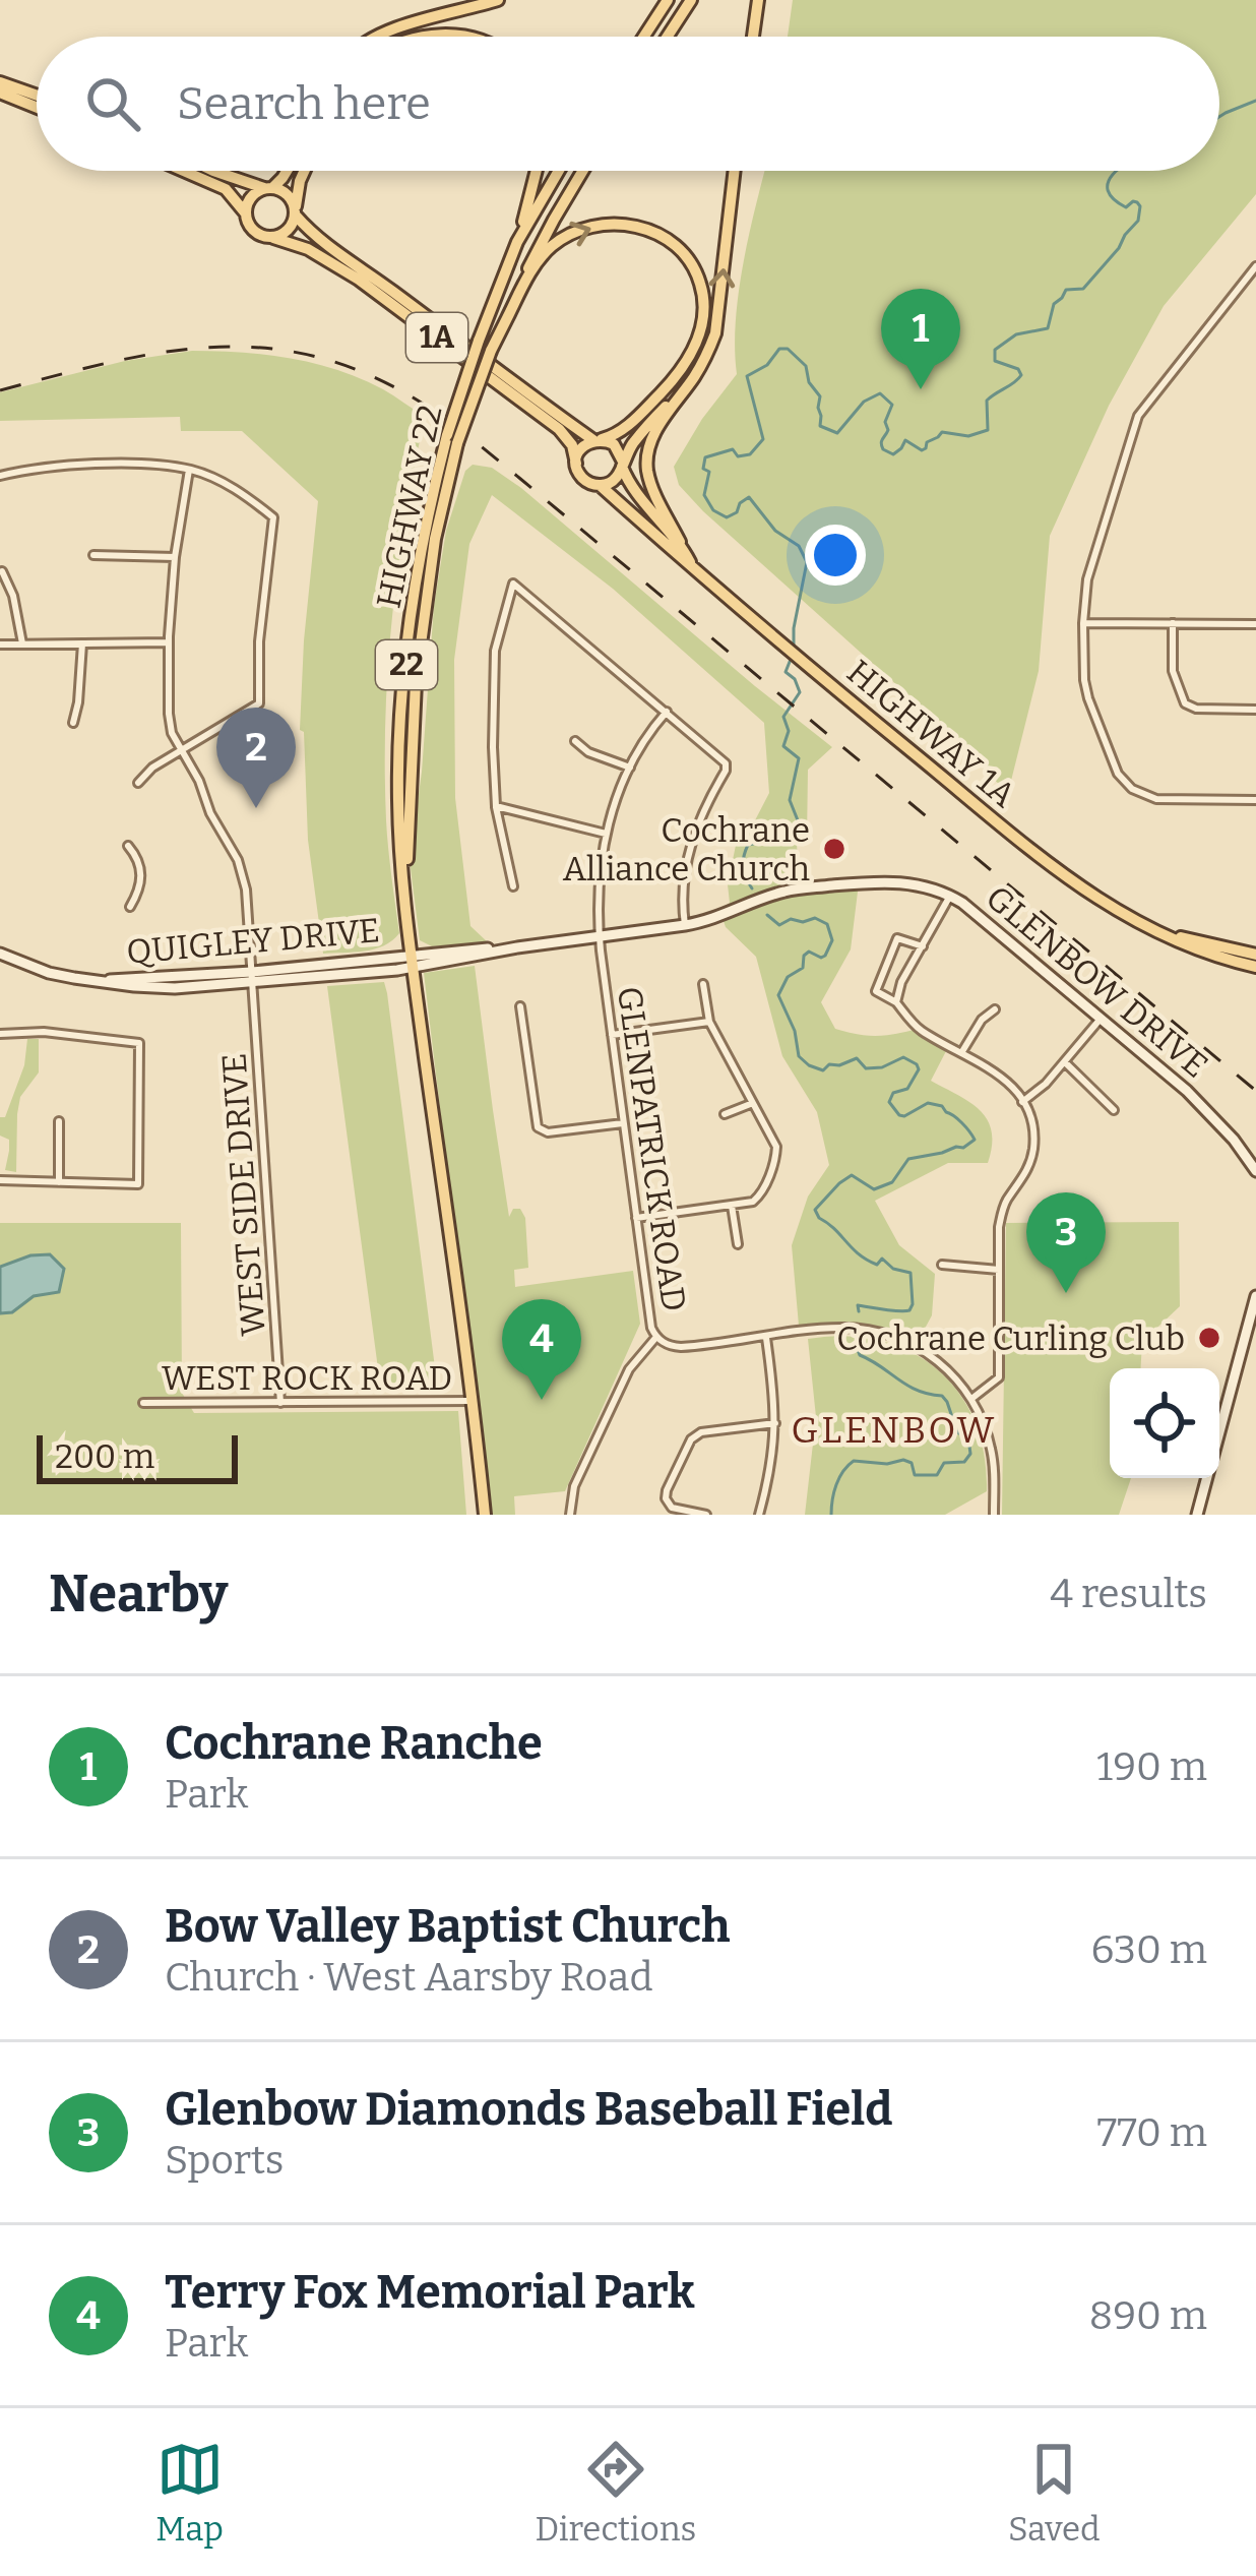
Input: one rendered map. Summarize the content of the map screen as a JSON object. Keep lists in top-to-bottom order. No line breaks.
{"streets":{"main road":["1A","HIGHWAY 22","22","HIGHWAY 1A"],"street":["QUIGLEY DRIVE","GLENBOW DRIVE","GLENPATRICK ROAD","WEST SIDE DRIVE","WEST ROCK ROAD"]},"crossings":[["1A","HIGHWAY 1A"],["HIGHWAY 22","QUIGLEY DRIVE"],["HIGHWAY 22","GLENBOW DRIVE"],["HIGHWAY 22","WEST ROCK ROAD"],["QUIGLEY DRIVE","GLENBOW DRIVE"],["QUIGLEY DRIVE","WEST SIDE DRIVE"],["GLENBOW DRIVE","GLENPATRICK ROAD"],["WEST SIDE DRIVE","WEST ROCK ROAD"]],"districts":["GLENBOW"],"places":["Cochrane Alliance Church","Cochrane Curling Club"],"scale_bar":"200 m","page":{"search":"Search here","pins":["1","2","3","4"],"scale":"200 m","heading":["Nearby","4 results"],"list":[{"mark":"1","name":"Cochrane Ranche","note":"Park","value":"190 m"},{"mark":"2","name":"Bow Valley Baptist Church","note":"Church · West Aarsby Road","value":"630 m"},{"mark":"3","name":"Glenbow Diamonds Baseball Field","note":"Sports","value":"770 m"},{"mark":"4","name":"Terry Fox Memorial Park","note":"Park","value":"890 m"}],"nav":["Map","Directions","Saved"]}}
